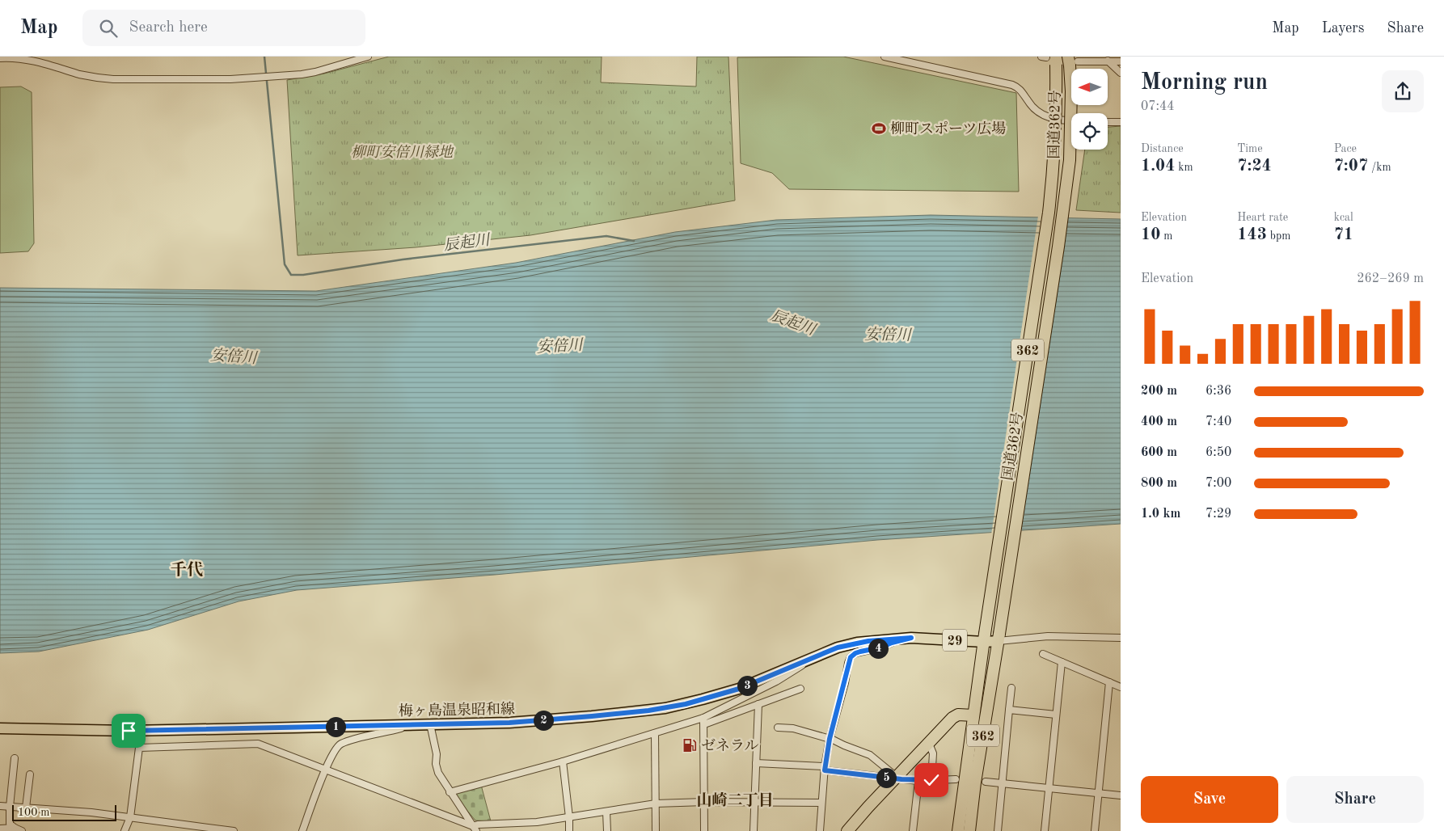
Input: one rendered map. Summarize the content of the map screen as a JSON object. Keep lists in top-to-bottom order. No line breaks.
{"streets":{"highway":["国道362号","362"],"main road":["29","梅ヶ島温泉昭和線"]},"crossings":[["国道362号","362"],["国道362号","梅ヶ島温泉昭和線"]],"districts":["千代","山崎二丁目"],"water":["辰起川","安倍川"],"parks":["柳町安倍川緑地"],"places":{"sports":["柳町スポーツ広場"],"fuel station":["ゼネラル"]},"scale_bar":"100 m","north":"left","page":{"header":"Map","search":"Search here","nav":["Map","Layers","Share"],"heading":["Morning run","07:44"],"stats":[["Distance","1.04 km"],["Time","7:24"],["Pace","7:07 /km"],["Elevation","10 m"],["Heart rate","143 bpm"],["kcal","71"]],"chart":["Elevation","262–269 m"],"list":[{"name":"200 m","note":"6:36"},{"name":"400 m","note":"7:40"},{"name":"600 m","note":"6:50"},{"name":"800 m","note":"7:00"},{"name":"1.0 km","note":"7:29"}],"pins":["4","3","2","1","5"],"buttons":["Save","Share"],"scale":"100 m"}}
